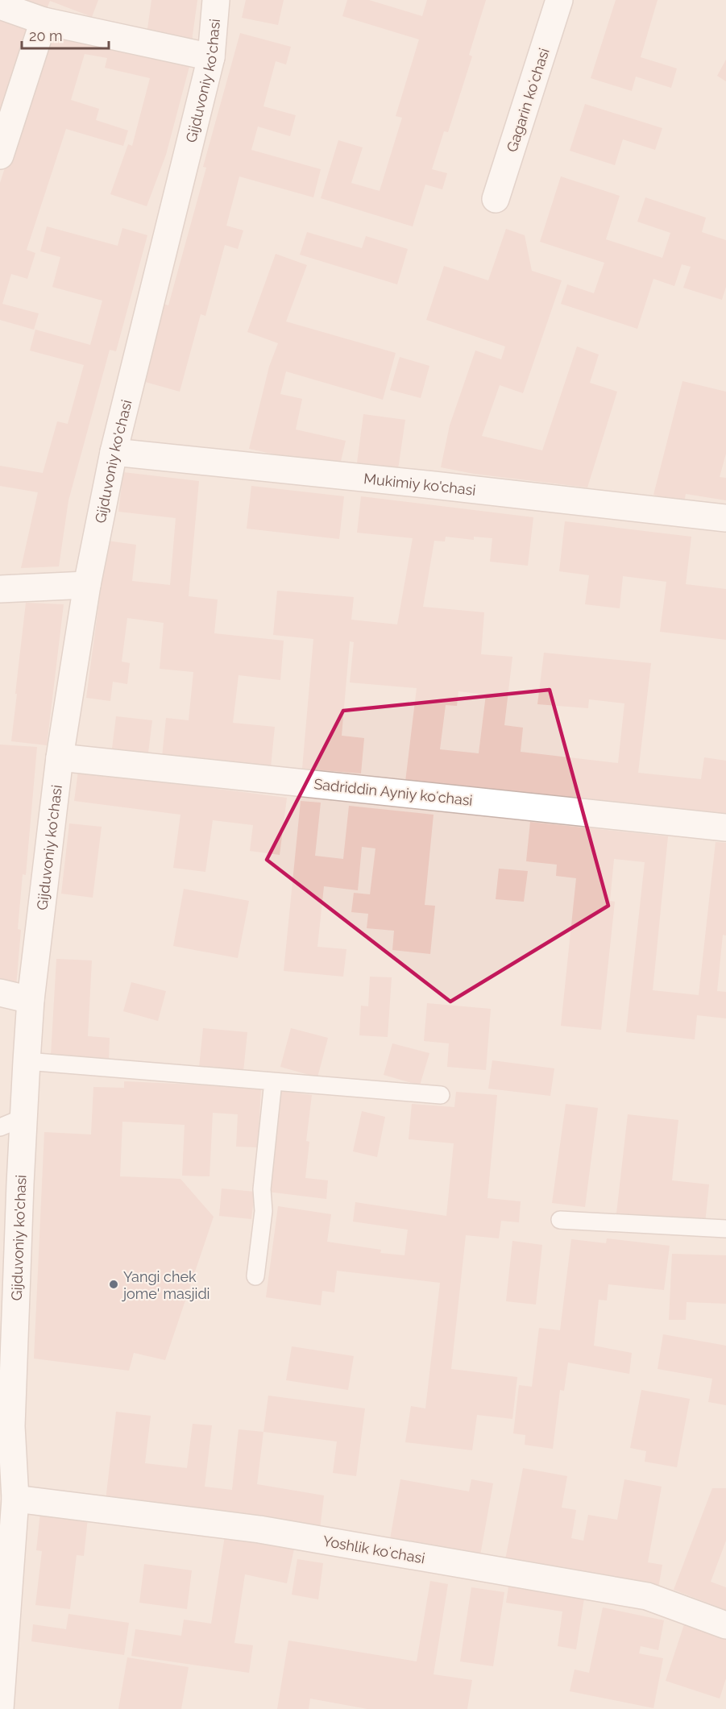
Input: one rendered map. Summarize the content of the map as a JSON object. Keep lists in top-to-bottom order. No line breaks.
{"streets":{"street":["Gijduvoniy ko'chasi","Gagarin koʻchasi","Mukimiy ko'chasi","Sadriddin Ayniy koʻchasi","Yoshlik koʻchasi"]},"crossings":[["Gijduvoniy ko'chasi","Mukimiy ko'chasi"],["Gijduvoniy ko'chasi","Sadriddin Ayniy koʻchasi"],["Gijduvoniy ko'chasi","Yoshlik koʻchasi"]],"places":["Yangi chek jome' masjidi"],"scale_bar":"20 m"}
